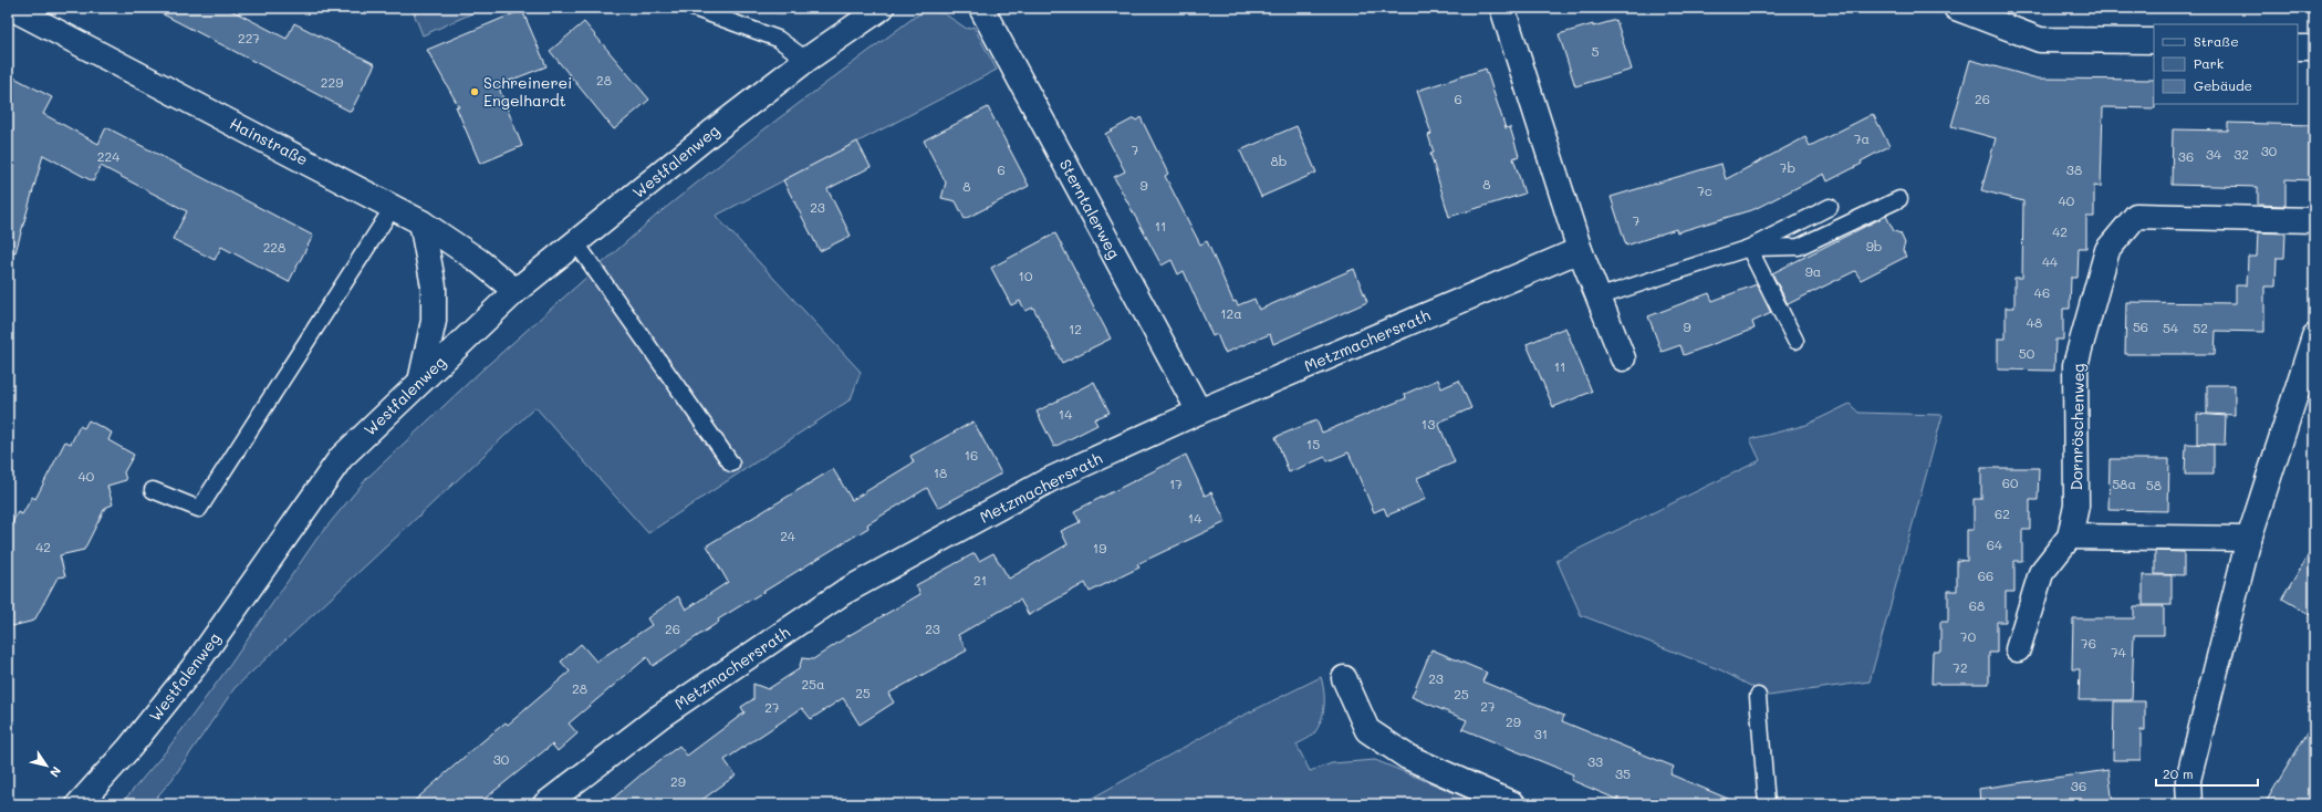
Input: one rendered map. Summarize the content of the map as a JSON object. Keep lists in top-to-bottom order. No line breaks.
{"streets":{"street":["Hainstraße","Westfalenweg","Sterntalerweg","Metzmachersrath","Dornröschenweg"]},"crossings":[["Hainstraße","Westfalenweg"],["Sterntalerweg","Metzmachersrath"]],"places":["Schreinerei Engelhardt"],"house_numbers":["227","5","28","229","6","26","7a","7","30","34","32","224","36","8b","7b","6","38","8","9","8","7c","40","23","7","11","42","9b","228","44","9a","10","46","12a","48","9","56","54","52","12","50","11","14","13","15","16","18","40","60","17","58a","58","62","14","24","64","42","19","66","21","68","26","23","70","76","74","72","23","25a","28","25","25","27","27","29","31","30","33","35","29","36"],"legend":["Straße","Park","Gebäude"],"scale_bar":"20 m","north":"bottom right"}
